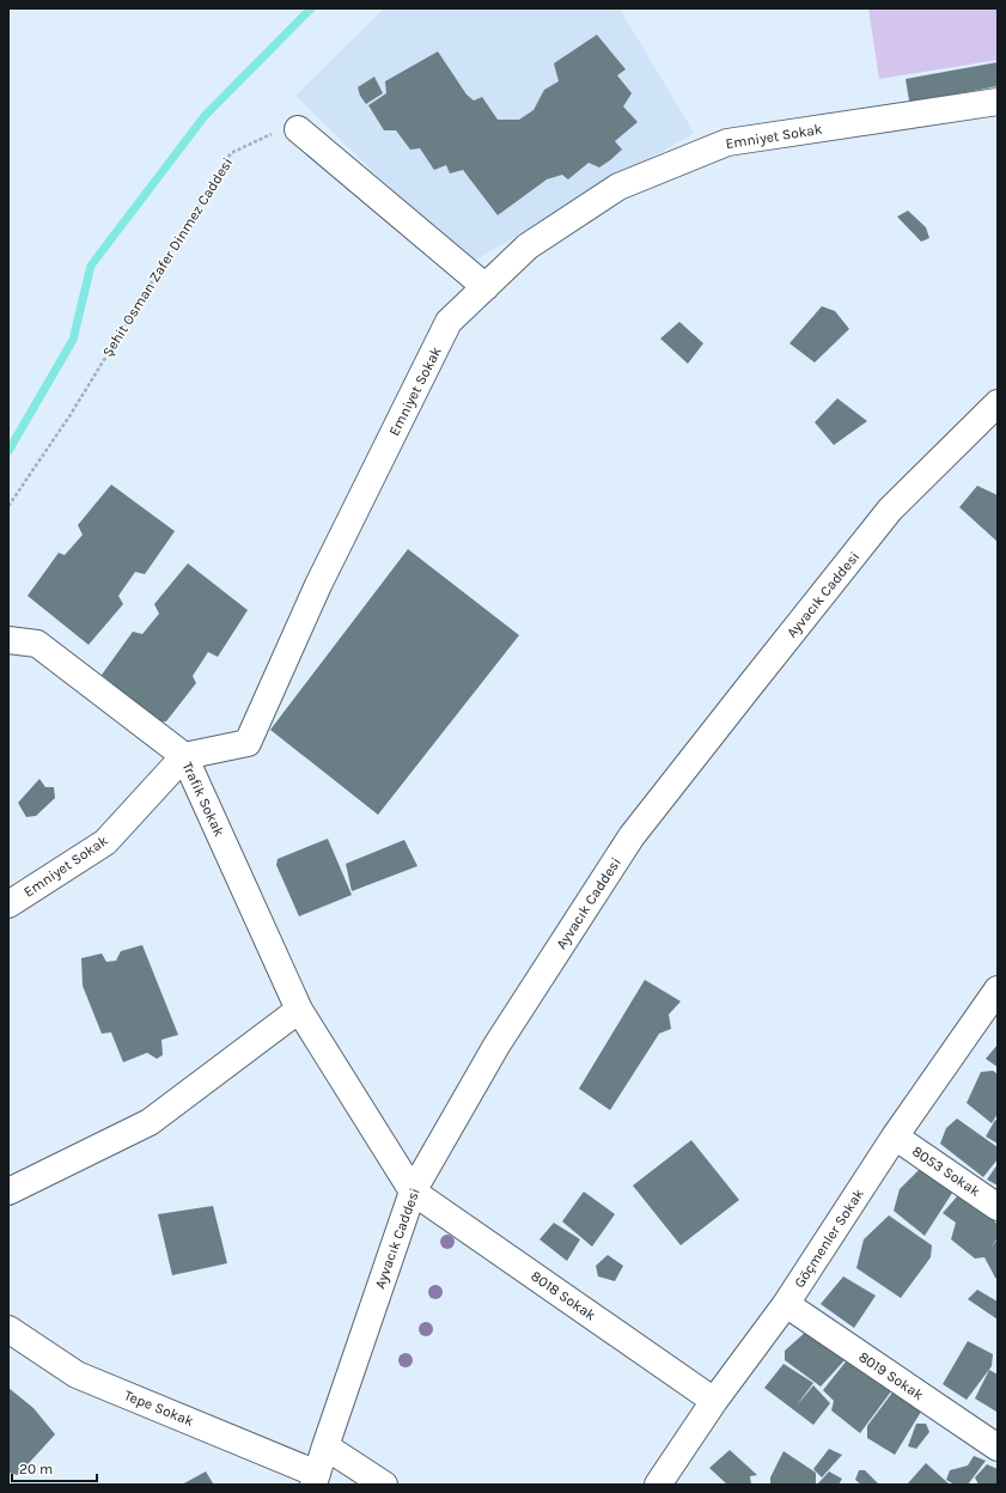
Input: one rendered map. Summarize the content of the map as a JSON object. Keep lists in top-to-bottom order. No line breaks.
{"streets":{"street":["Emniyet Sokak","Ayvacık Caddesi","Trafik Sokak","8053 Sokak","Göçmenler Sokak","8018 Sokak","8019 Sokak","Tepe Sokak"],"path":["Şehit Osman Zafer Dinmez Caddesi"]},"crossings":[["Emniyet Sokak","Trafik Sokak"],["Ayvacık Caddesi","Trafik Sokak"],["Ayvacık Caddesi","8018 Sokak"],["Ayvacık Caddesi","Tepe Sokak"],["Trafik Sokak","8018 Sokak"],["8053 Sokak","Göçmenler Sokak"],["Göçmenler Sokak","8018 Sokak"],["Göçmenler Sokak","8019 Sokak"]],"scale_bar":"20 m"}
